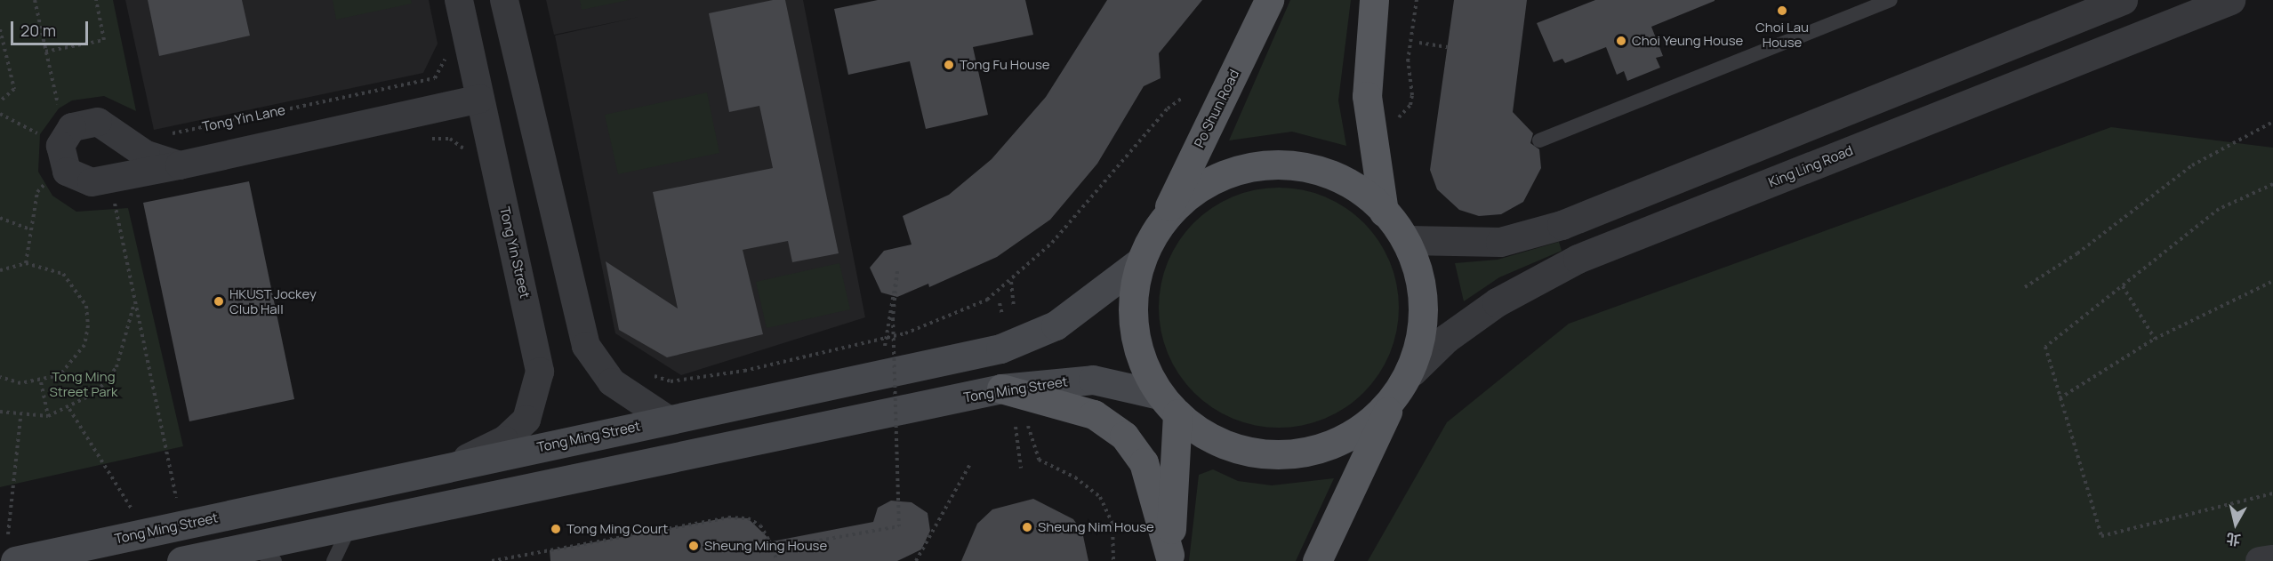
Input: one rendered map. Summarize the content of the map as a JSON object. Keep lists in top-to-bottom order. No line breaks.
{"streets":{"main road":["Po Shun Road","Tong Ming Street"],"street":["King Ling Road","Tong Yin Street"],"path":["Tong Yin Lane"]},"crossings":[["Po Shun Road","Tong Ming Street"],["Tong Yin Street","Tong Ming Street"]],"parks":["Tong Ming Street Park"],"places":["Choi Lau House","Choi Yeung House","Tong Fu House","HKUST Jockey Club Hall","Sheung Nim House","Tong Ming Court","Sheung Ming House"],"scale_bar":"20 m","north":"bottom"}
